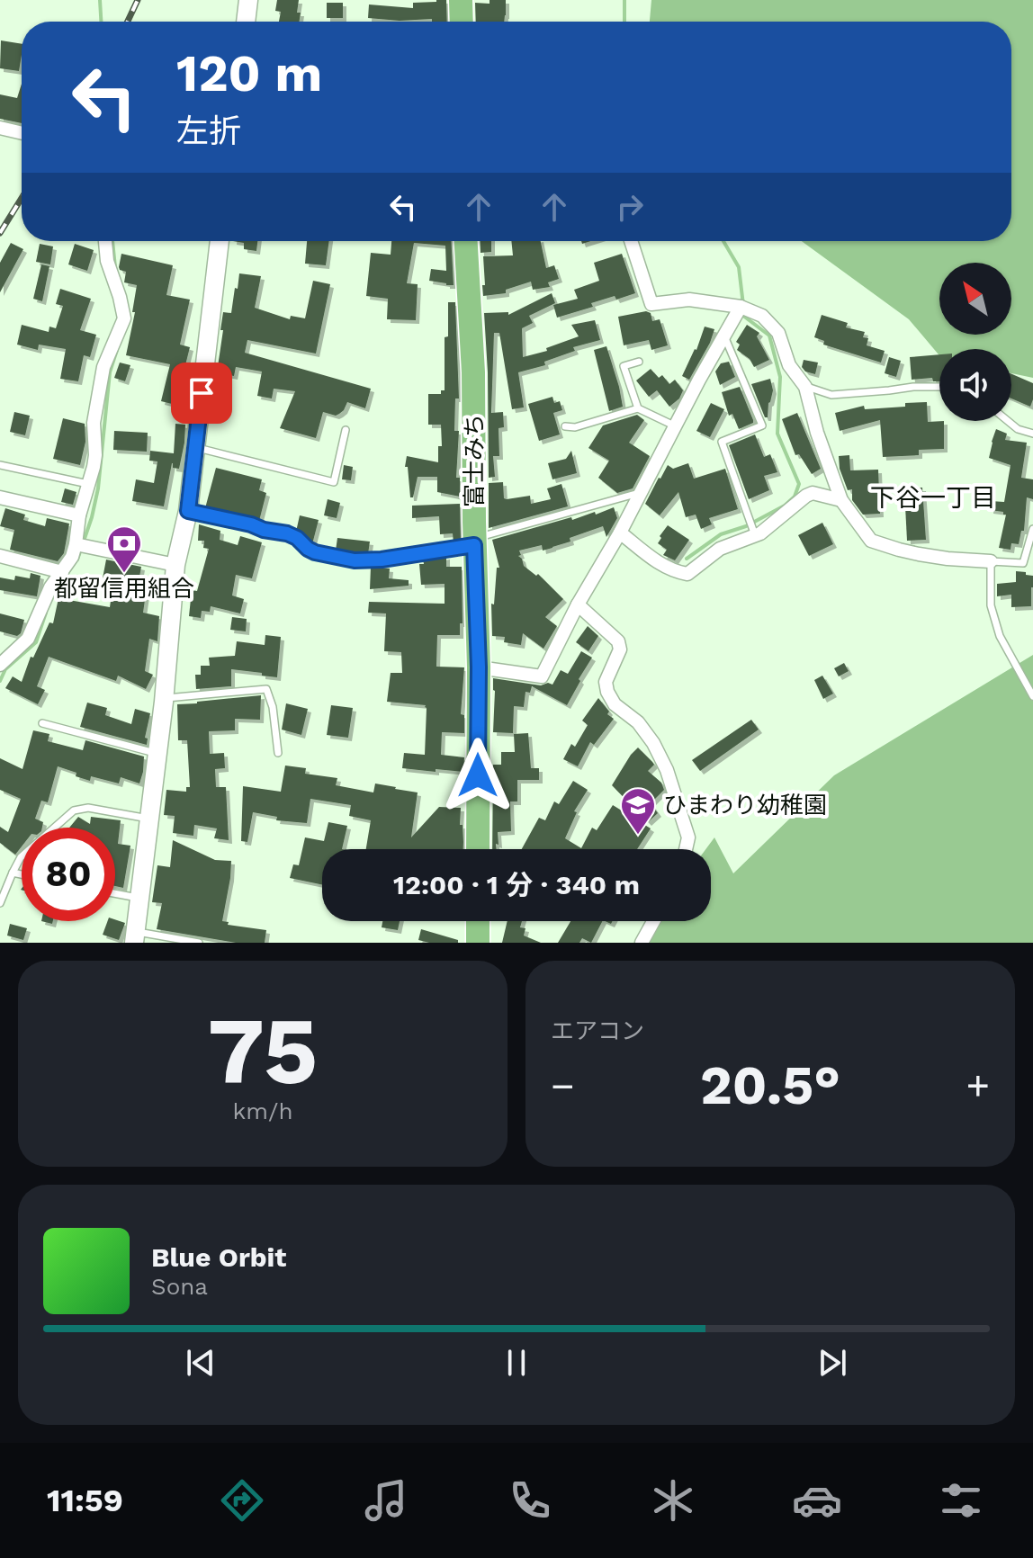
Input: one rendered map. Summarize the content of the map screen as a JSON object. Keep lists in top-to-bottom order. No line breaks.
{"streets":{"highway":["富士みち"]},"districts":["下谷一丁目"],"places":{"bank":["都留信用組合"],"school or university":["ひまわり幼稚園"]},"north":"top left","page":{"turn":["120 m","左折"],"limit":"80","trip":"12:00 · 1 分 · 340 m","tile":[["75","km/h"],"エアコン"],"heat":["−","20.5°","+"],"song":["Blue Orbit","Sona"],"tabs":"11:59"}}
